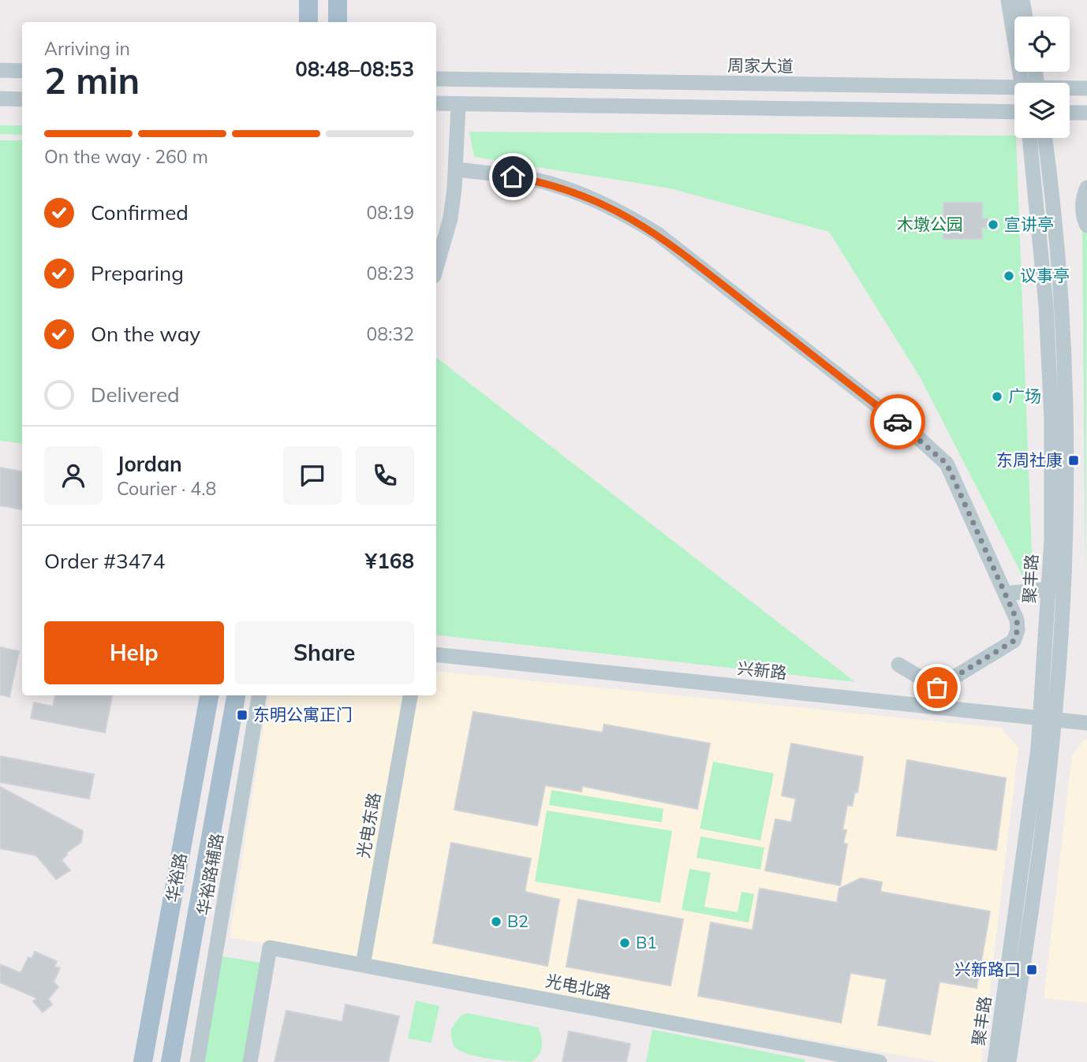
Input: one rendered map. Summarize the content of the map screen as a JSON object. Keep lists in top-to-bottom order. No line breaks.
{"streets":{"main road":["华裕路"],"street":["周家大道","聚丰路","兴新路","光电东路","华裕路辅路","光电北路"]},"crossings":[["聚丰路","兴新路"],["光电东路","光电北路"]],"parks":["木墩公园"],"places":{"other":["宣讲亭","议事亭","广场","B2","B1"],"transit":["东周社康","东明公寓正门","兴新路口"]},"page":{"heading":["2 min","Arriving in","08:48–08:53"],"panel":["Jordan","Courier · 4.8","Order #3474","¥168"],"bar":"On the way · 260 m","list":[["Confirmed","08:19"],["Preparing","08:23"],["On the way","08:32"],"Delivered"],"buttons":["Help","Share"]}}
